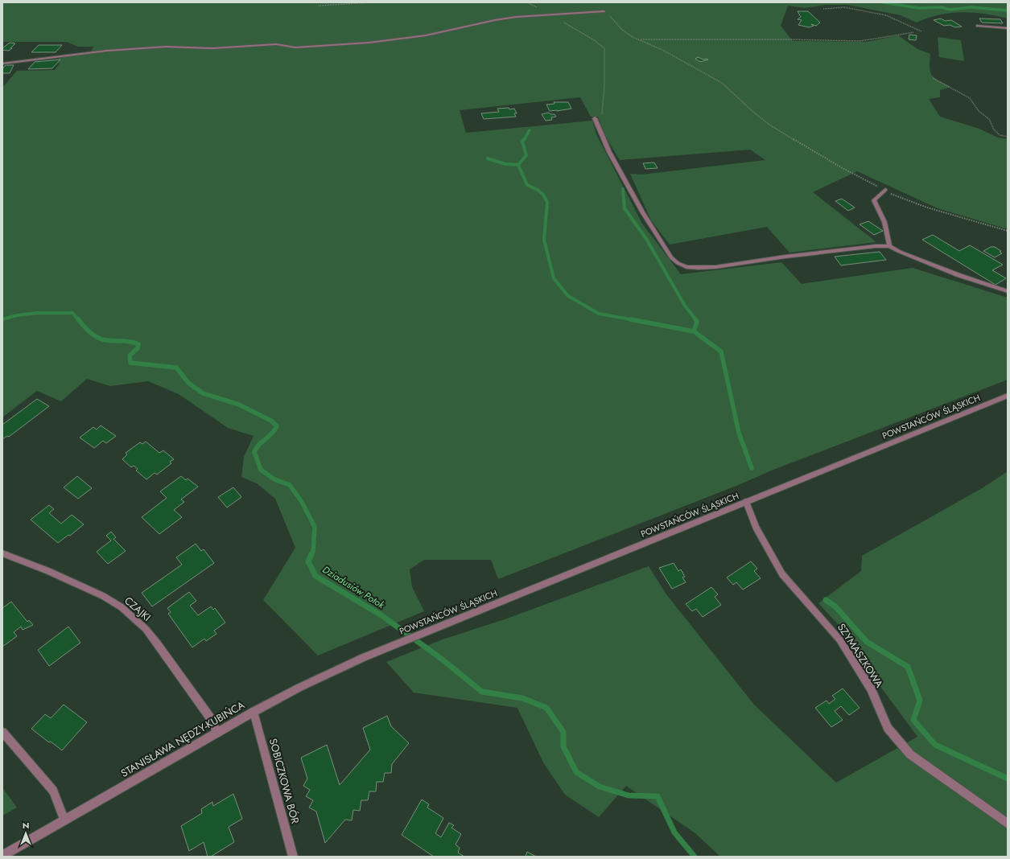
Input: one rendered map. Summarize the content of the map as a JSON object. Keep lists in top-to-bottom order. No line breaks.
{"streets":{"street":["POWSTAŃCÓW ŚLĄSKICH","CZAJKI","SZYMASZKOWA","STANISŁAWA NĘDZY-KUBIŃCA","SOBICZKOWA BÓR"]},"crossings":[["POWSTAŃCÓW ŚLĄSKICH","SZYMASZKOWA"],["POWSTAŃCÓW ŚLĄSKICH","STANISŁAWA NĘDZY-KUBIŃCA"],["CZAJKI","STANISŁAWA NĘDZY-KUBIŃCA"],["STANISŁAWA NĘDZY-KUBIŃCA","SOBICZKOWA BÓR"]],"water":["Dziadusiów Potok"],"north":"top"}
